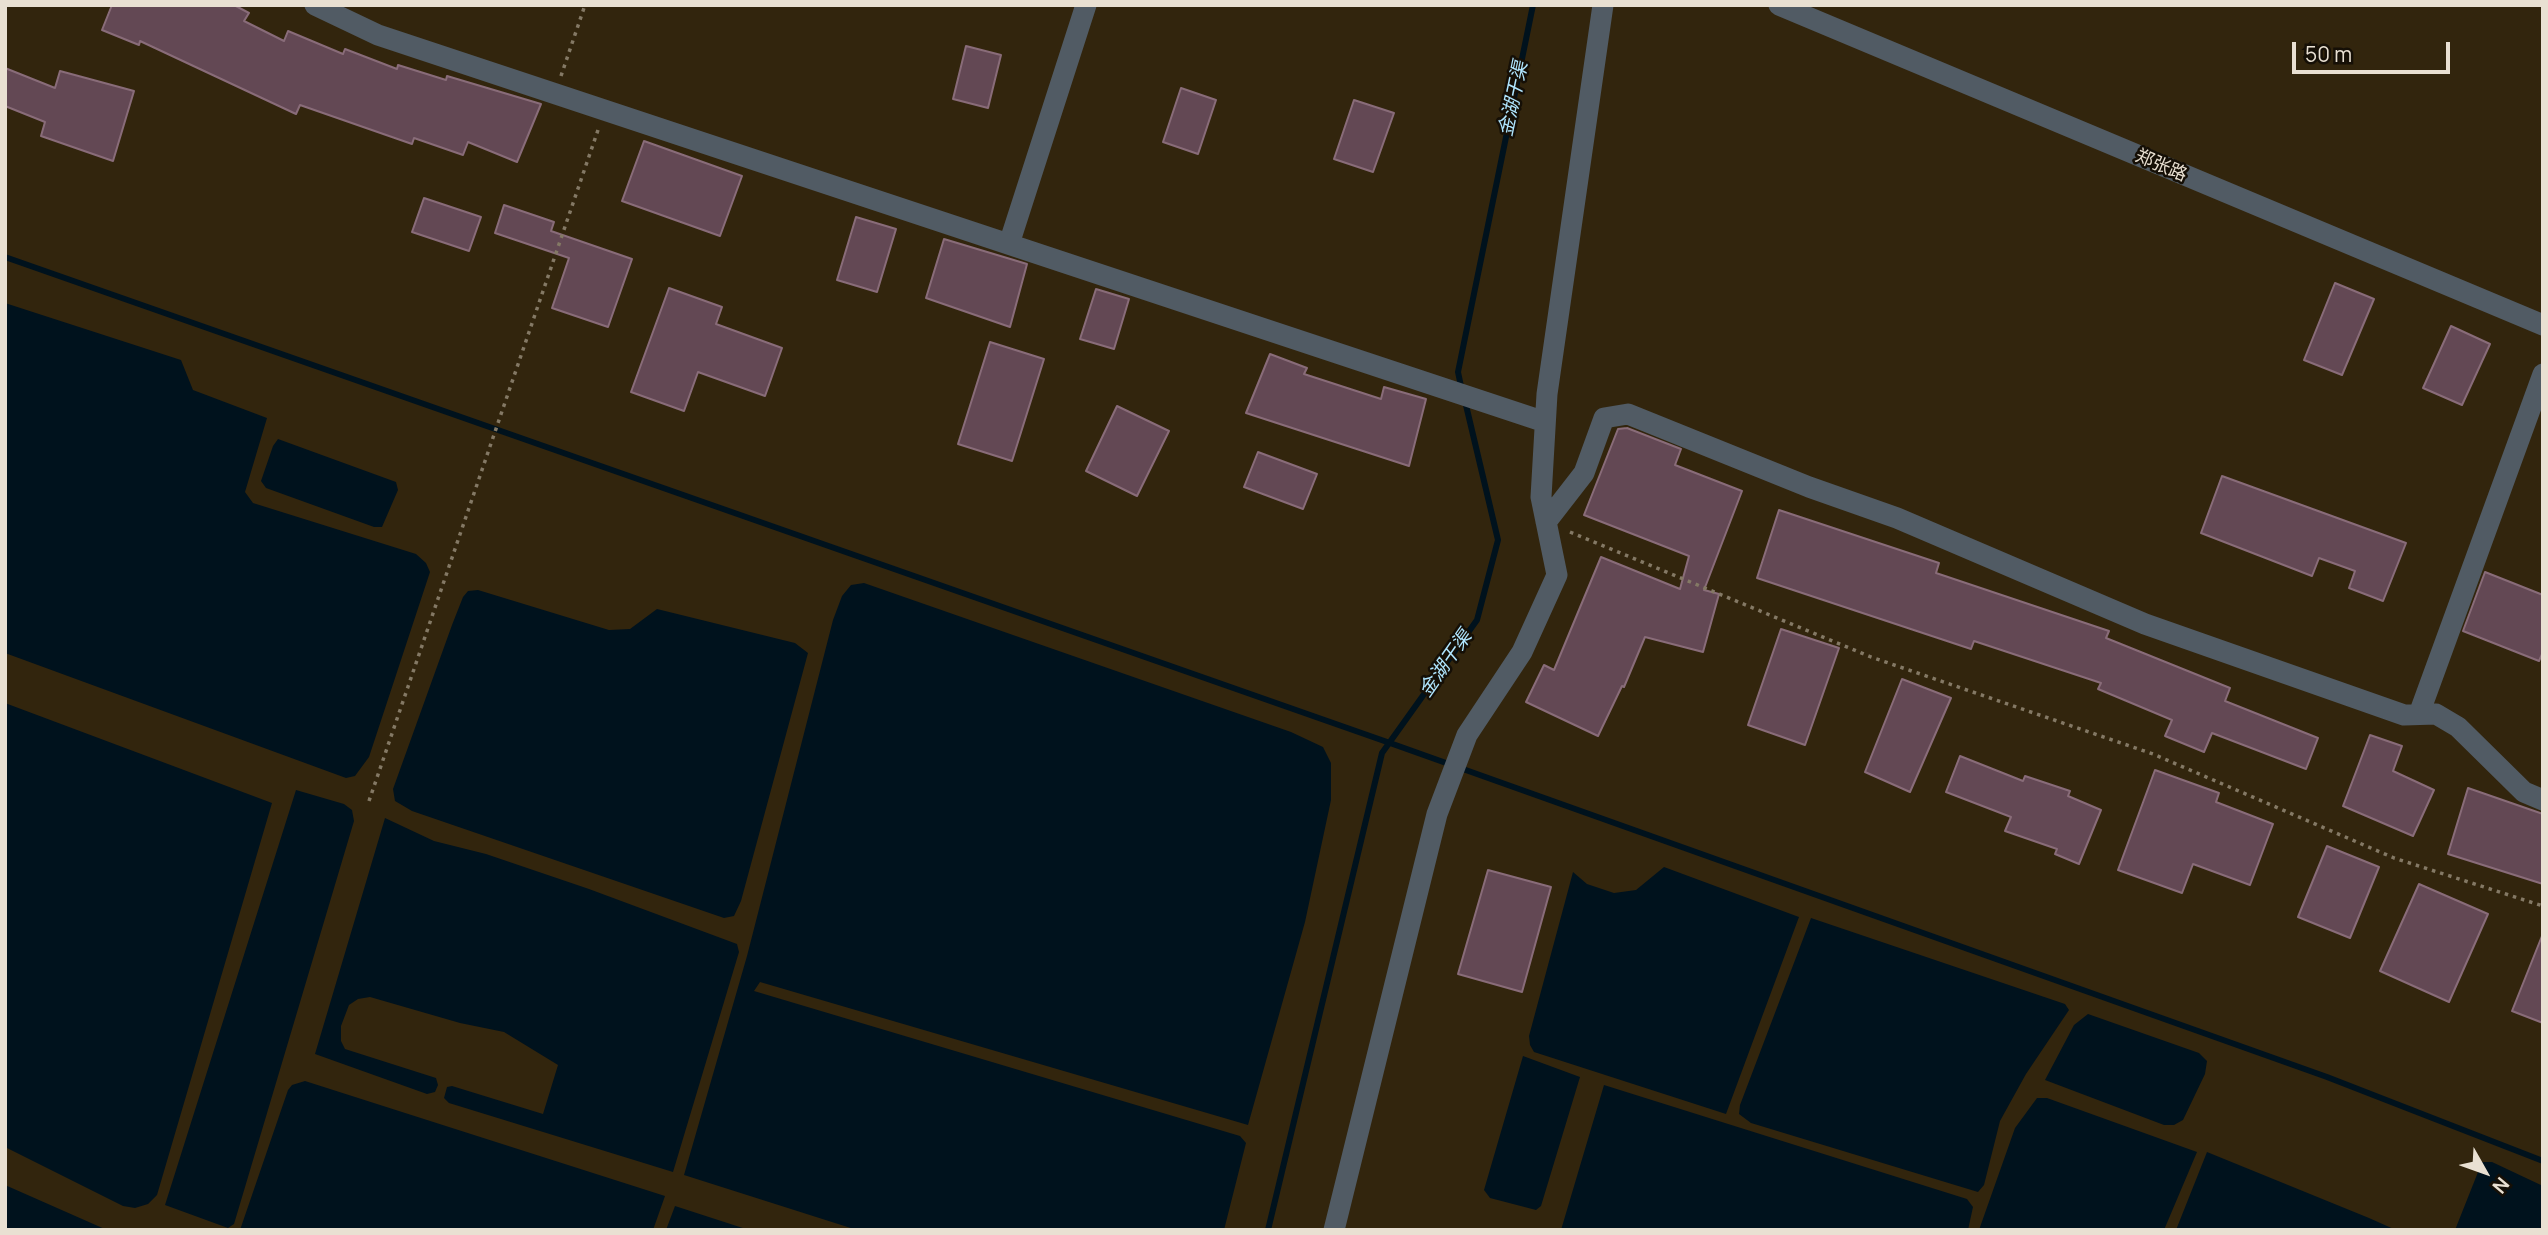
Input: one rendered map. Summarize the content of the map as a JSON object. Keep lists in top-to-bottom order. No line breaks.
{"streets":{"street":["郑张路"]},"water":["金湖干渠"],"scale_bar":"50 m","north":"bottom right"}
